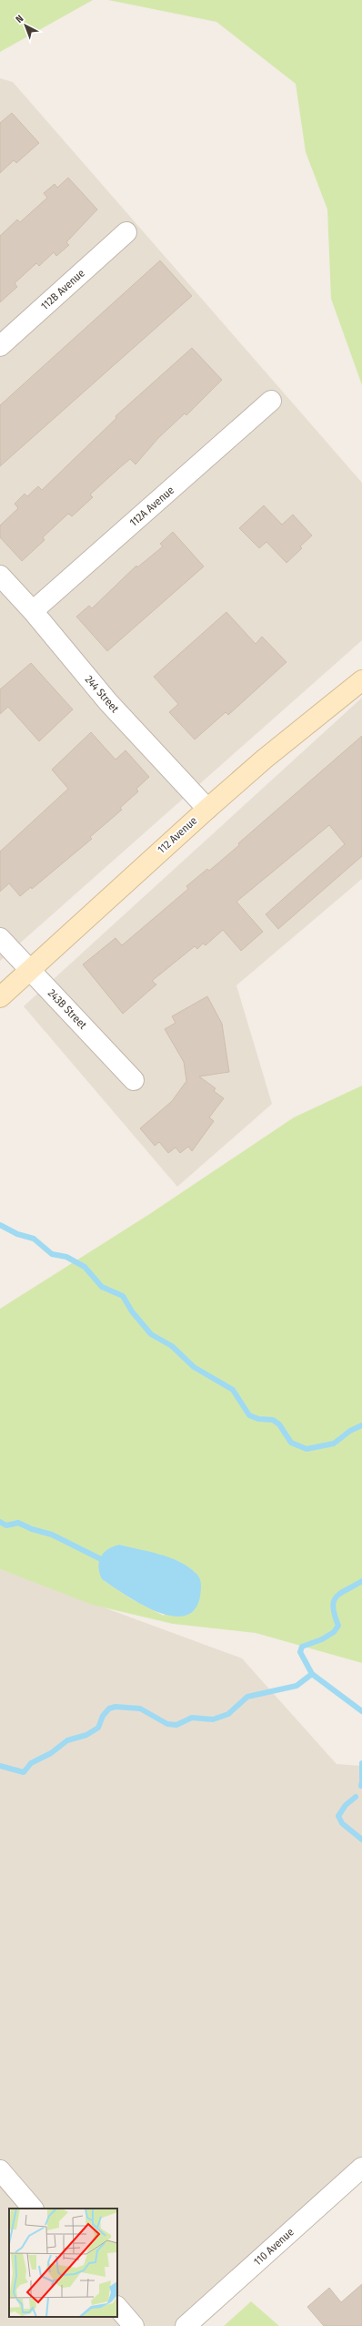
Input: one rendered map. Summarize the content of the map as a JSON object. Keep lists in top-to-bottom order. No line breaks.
{"streets":{"main road":["112 Avenue"],"street":["112B Avenue","112A Avenue","244 Street","243B Street","110 Avenue"]},"crossings":[["112A Avenue","244 Street"],["244 Street","112 Avenue"],["112 Avenue","243B Street"]],"north":"top left"}
